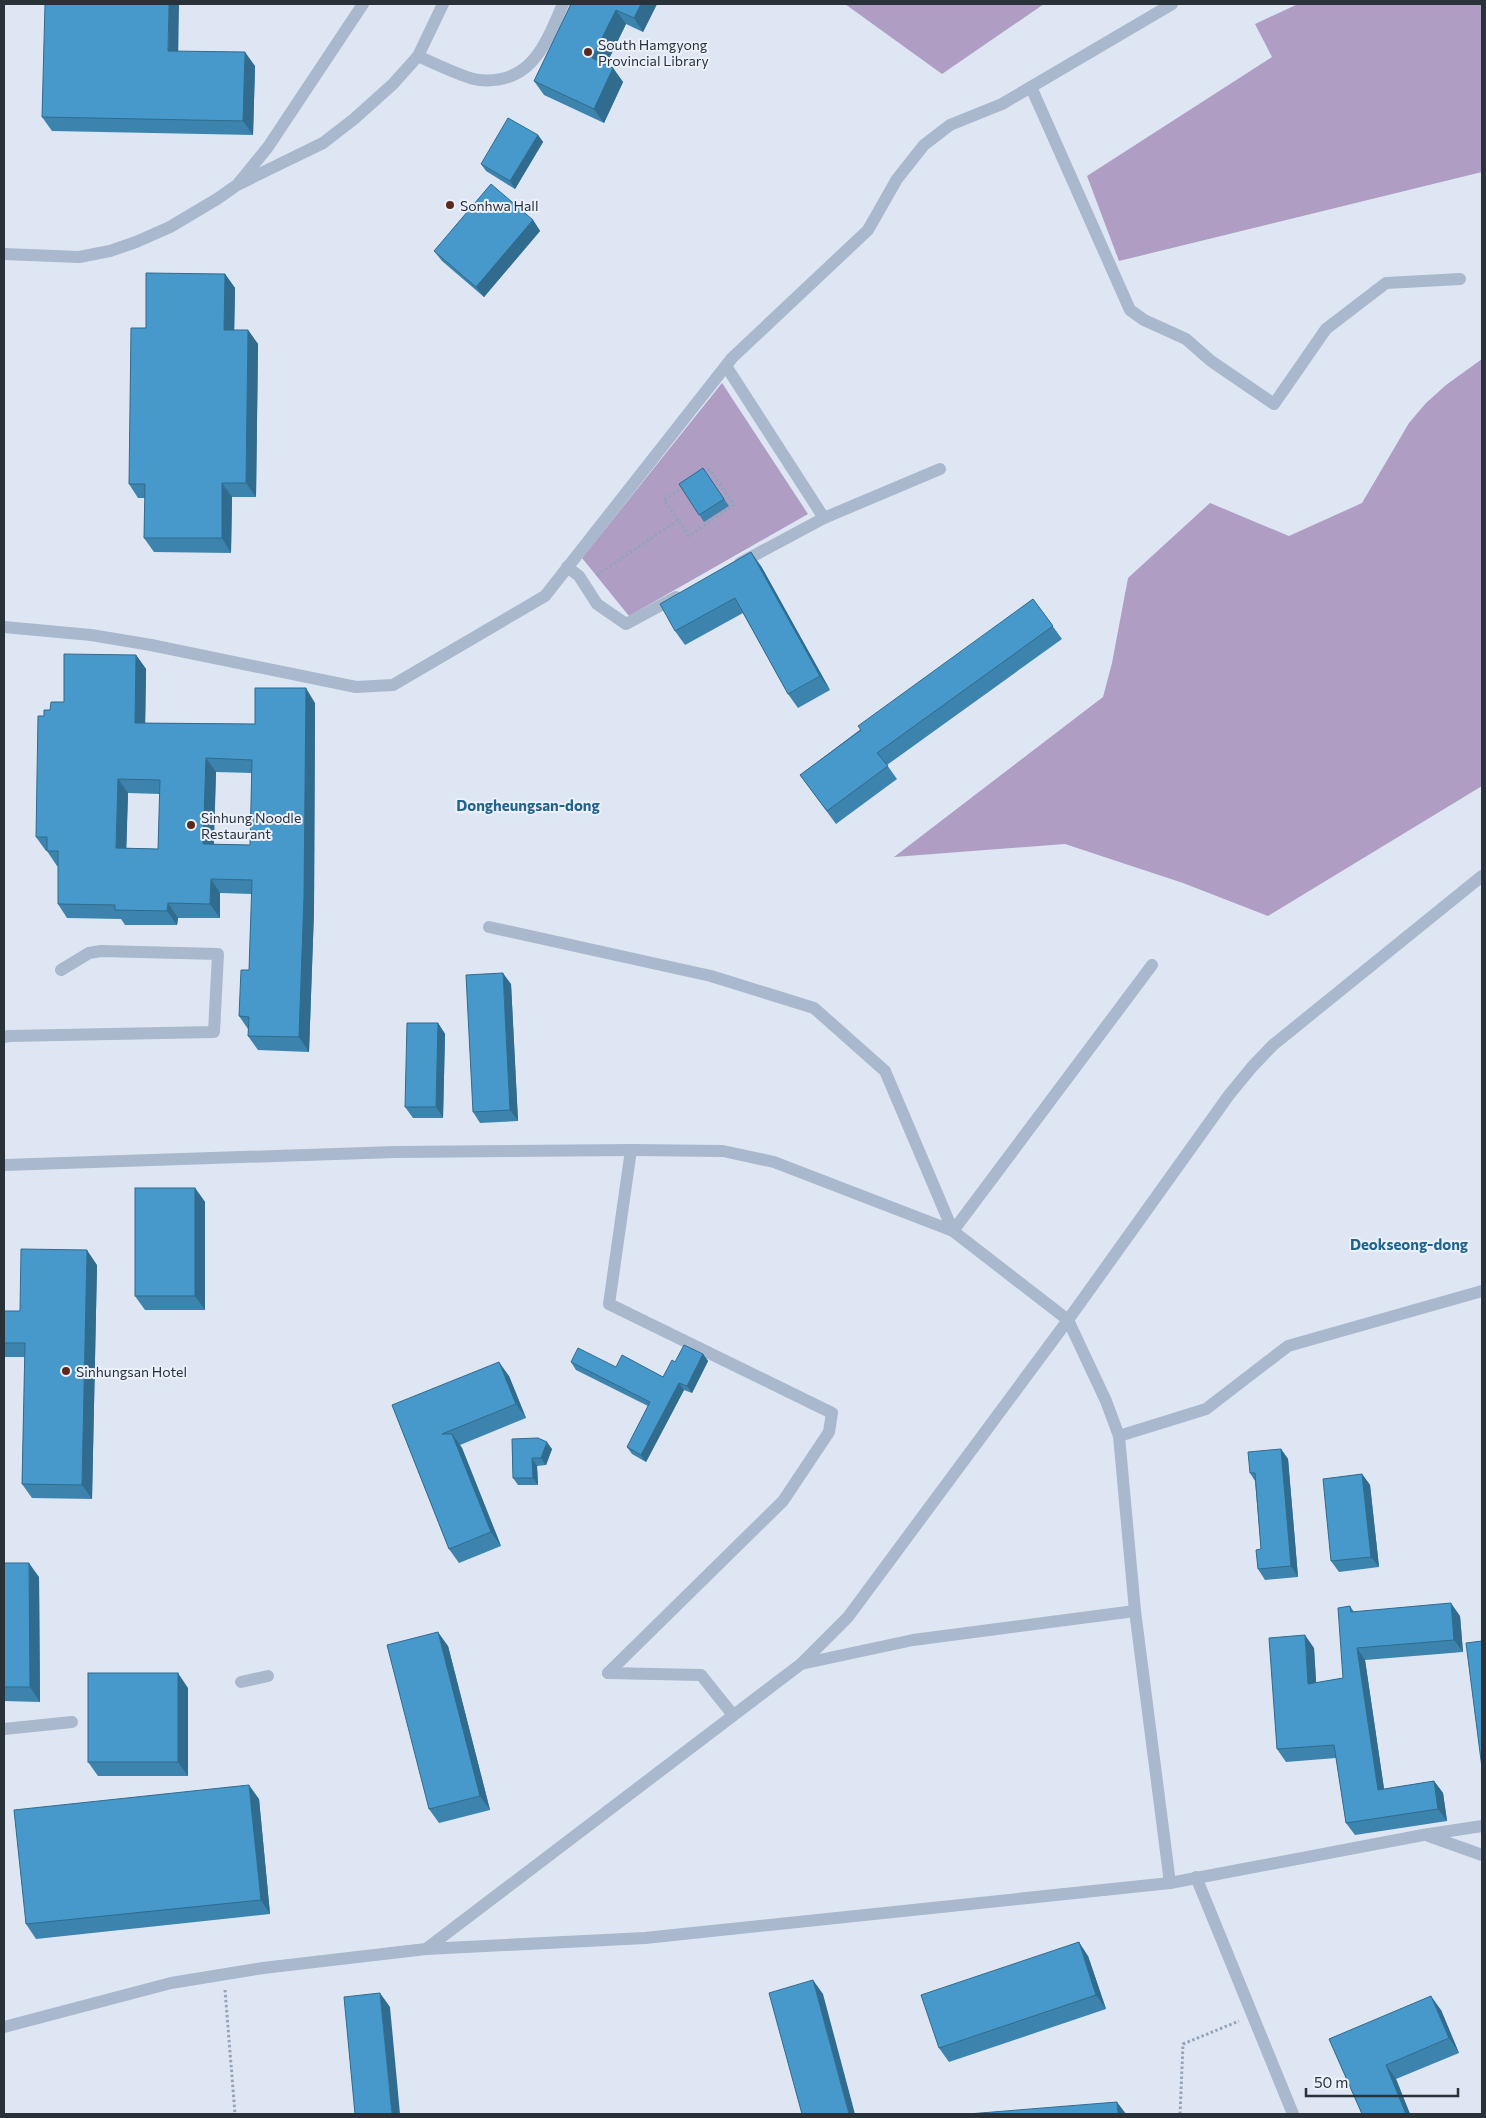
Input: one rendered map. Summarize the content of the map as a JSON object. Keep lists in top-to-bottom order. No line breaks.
{"districts":["Dongheungsan-dong","Deokseong-dong"],"places":["South Hamgyong Provincial Library","Sonhwa Hall","Sinhung Noodle Restaurant","Sinhungsan Hotel"],"scale_bar":"50 m"}
